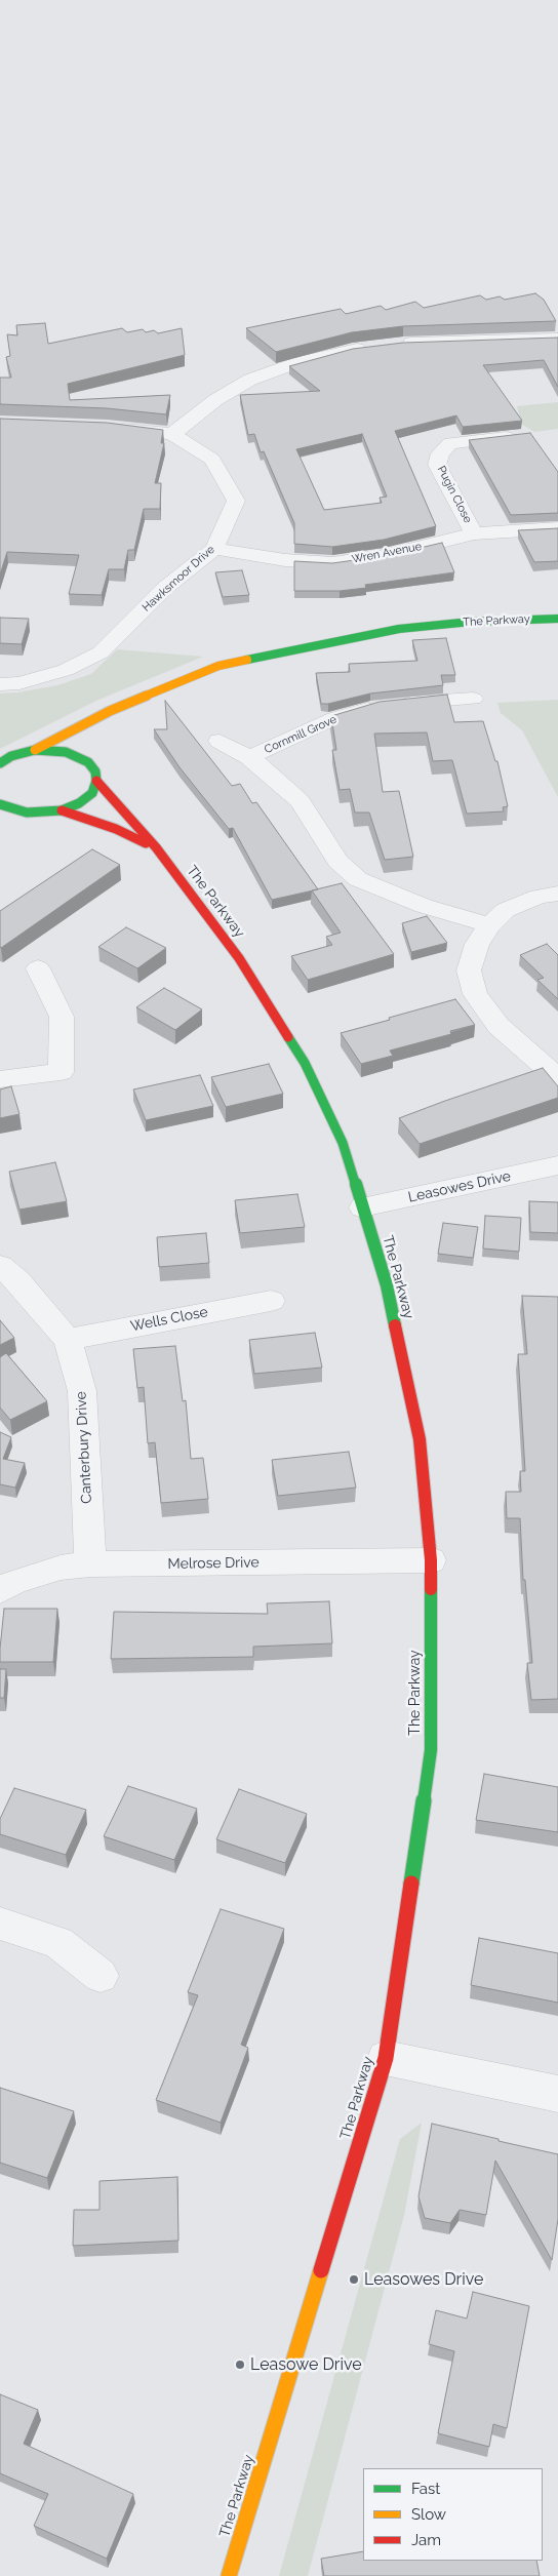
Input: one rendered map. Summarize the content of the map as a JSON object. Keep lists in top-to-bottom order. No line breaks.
{"streets":{"street":["Pugin Close","Wren Avenue","Hawksmoor Drive","The Parkway","Cornmill Grove","Leasowes Drive","Wells Close","Canterbury Drive","Melrose Drive"]},"crossings":[["Pugin Close","Wren Avenue"],["Wren Avenue","Hawksmoor Drive"],["The Parkway","Leasowes Drive"],["The Parkway","Melrose Drive"],["Wells Close","Canterbury Drive"],["Canterbury Drive","Melrose Drive"]],"places":["Leasowes Drive","Leasowe Drive"],"legend":["Fast","Slow","Jam"]}
